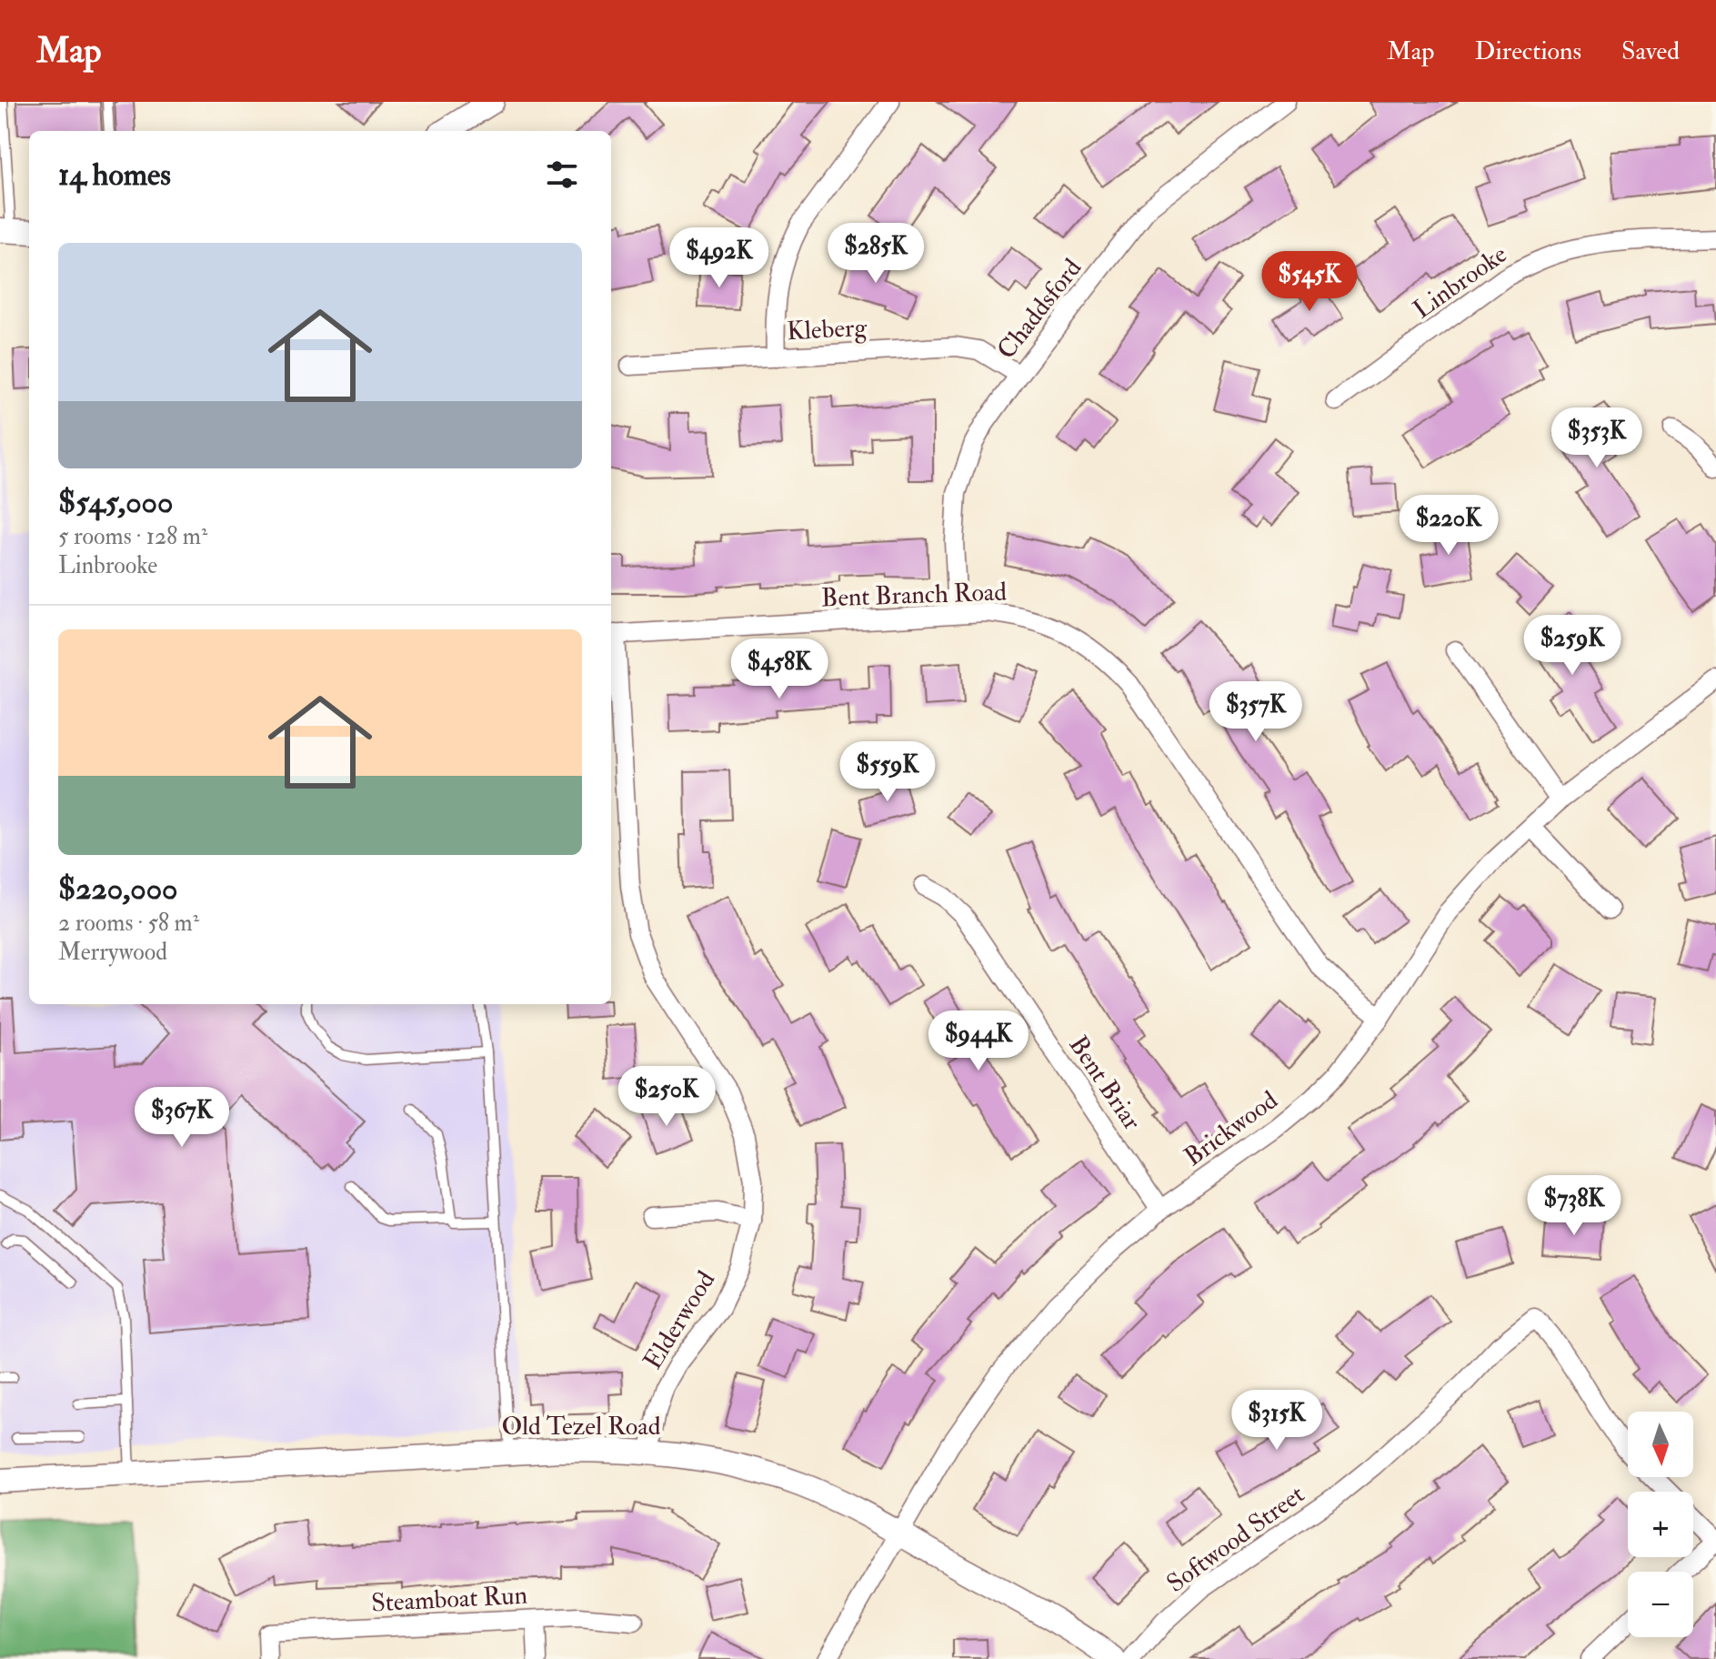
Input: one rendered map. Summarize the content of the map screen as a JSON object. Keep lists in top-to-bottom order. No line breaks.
{"streets":{"street":["Linbrooke","Chaddsford","Kleberg","Bent Branch Road","Bent Briar","Brickwood","Elderwood","Old Tezel Road","Softwood Street","Steamboat Run"]},"crossings":[["Chaddsford","Kleberg"],["Chaddsford","Bent Branch Road"],["Bent Branch Road","Brickwood"],["Bent Branch Road","Elderwood"],["Bent Briar","Brickwood"],["Brickwood","Old Tezel Road"],["Elderwood","Old Tezel Road"]],"north":"bottom","page":{"header":"Map","nav":["Map","Directions","Saved"],"heading":"14 homes","list":[{"name":"$545,000","note":"5 rooms · 128 m² · Linbrooke"},{"name":"$220,000","note":"2 rooms · 58 m² · Merrywood"}],"price":["$285K","$492K","$545K","$353K","$220K","$259K","$458K","$357K","$559K","$944K","$250K","$367K","$738K","$315K"],"map_buttons":["+","−"]}}
